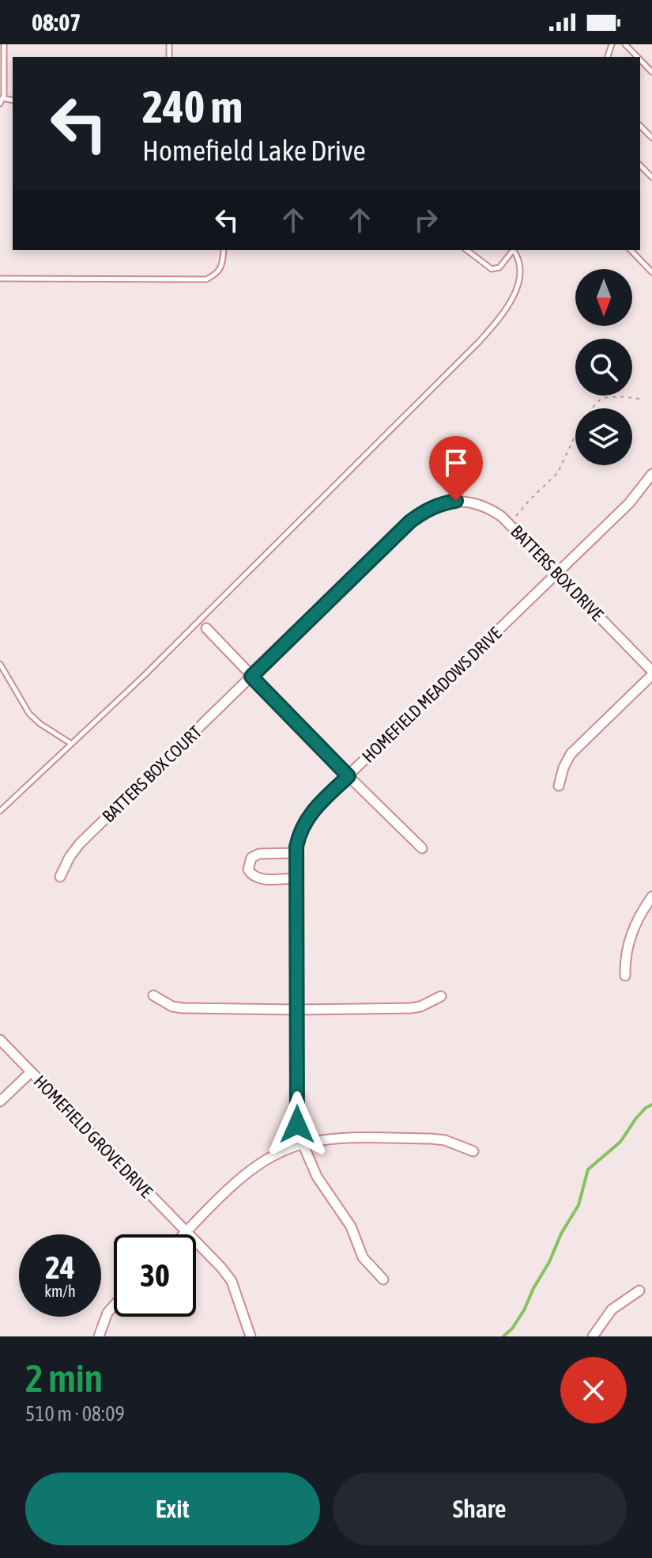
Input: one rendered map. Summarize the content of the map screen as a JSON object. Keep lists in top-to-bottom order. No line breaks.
{"streets":{"street":["BATTERS BOX DRIVE","HOMEFIELD MEADOWS DRIVE","BATTERS BOX COURT","HOMEFIELD GROVE DRIVE"]},"crossings":[["BATTERS BOX DRIVE","HOMEFIELD MEADOWS DRIVE"],["BATTERS BOX DRIVE","BATTERS BOX COURT"]],"north":"bottom","page":{"status":"08:07","turn":["240 m","Homefield Lake Drive"],"speed":"24 km/h","limit":"30","heading":["2 min","510 m · 08:09"],"buttons":["Exit","Share"]}}
